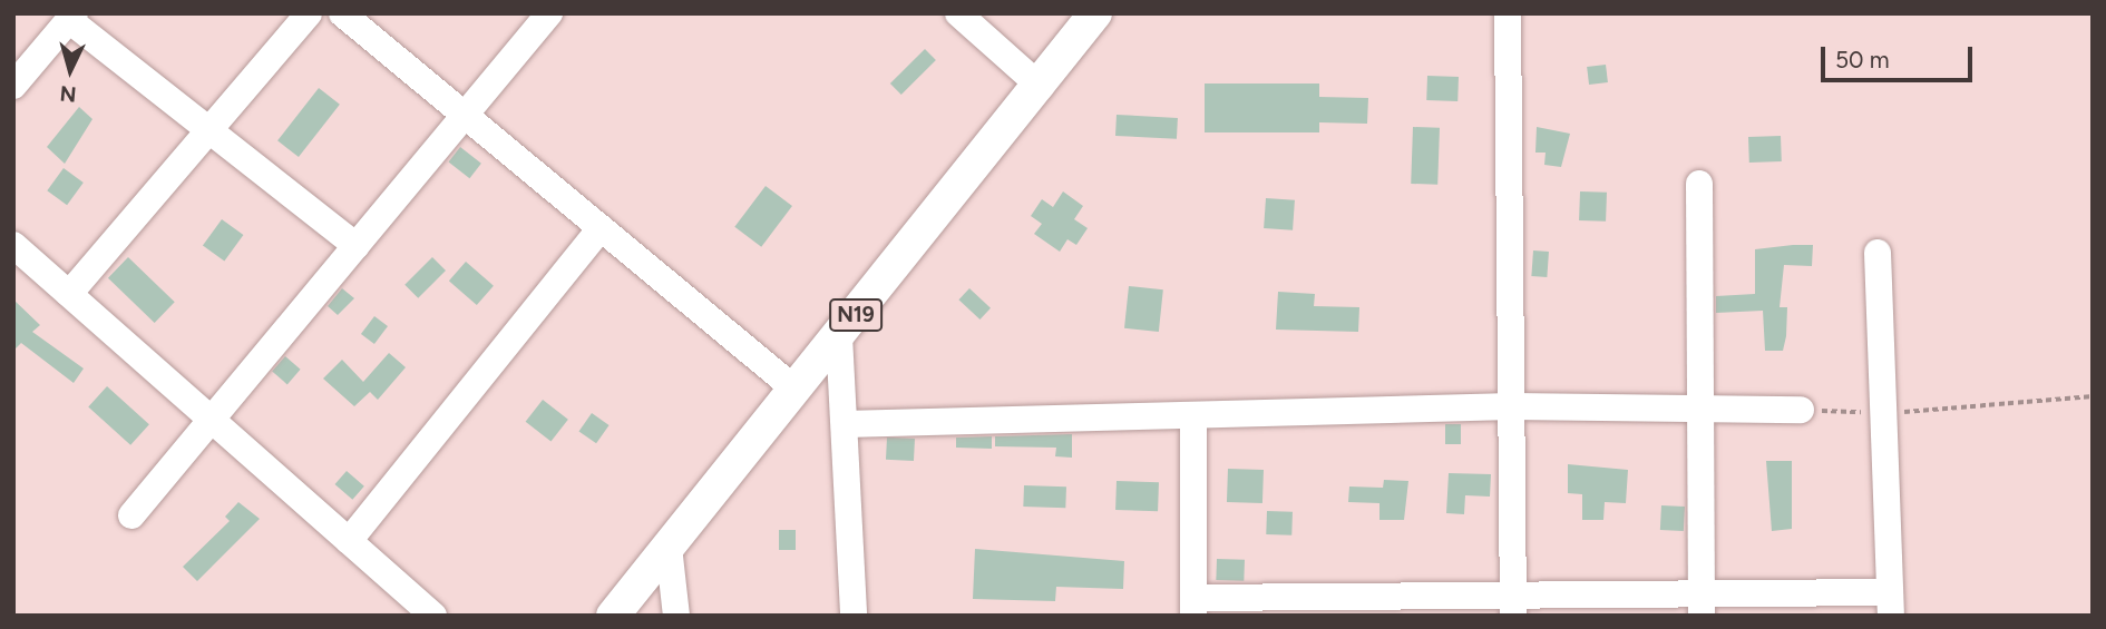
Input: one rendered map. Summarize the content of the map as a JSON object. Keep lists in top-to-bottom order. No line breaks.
{"streets":{"main road":["N19"]},"scale_bar":"50 m","north":"bottom"}
